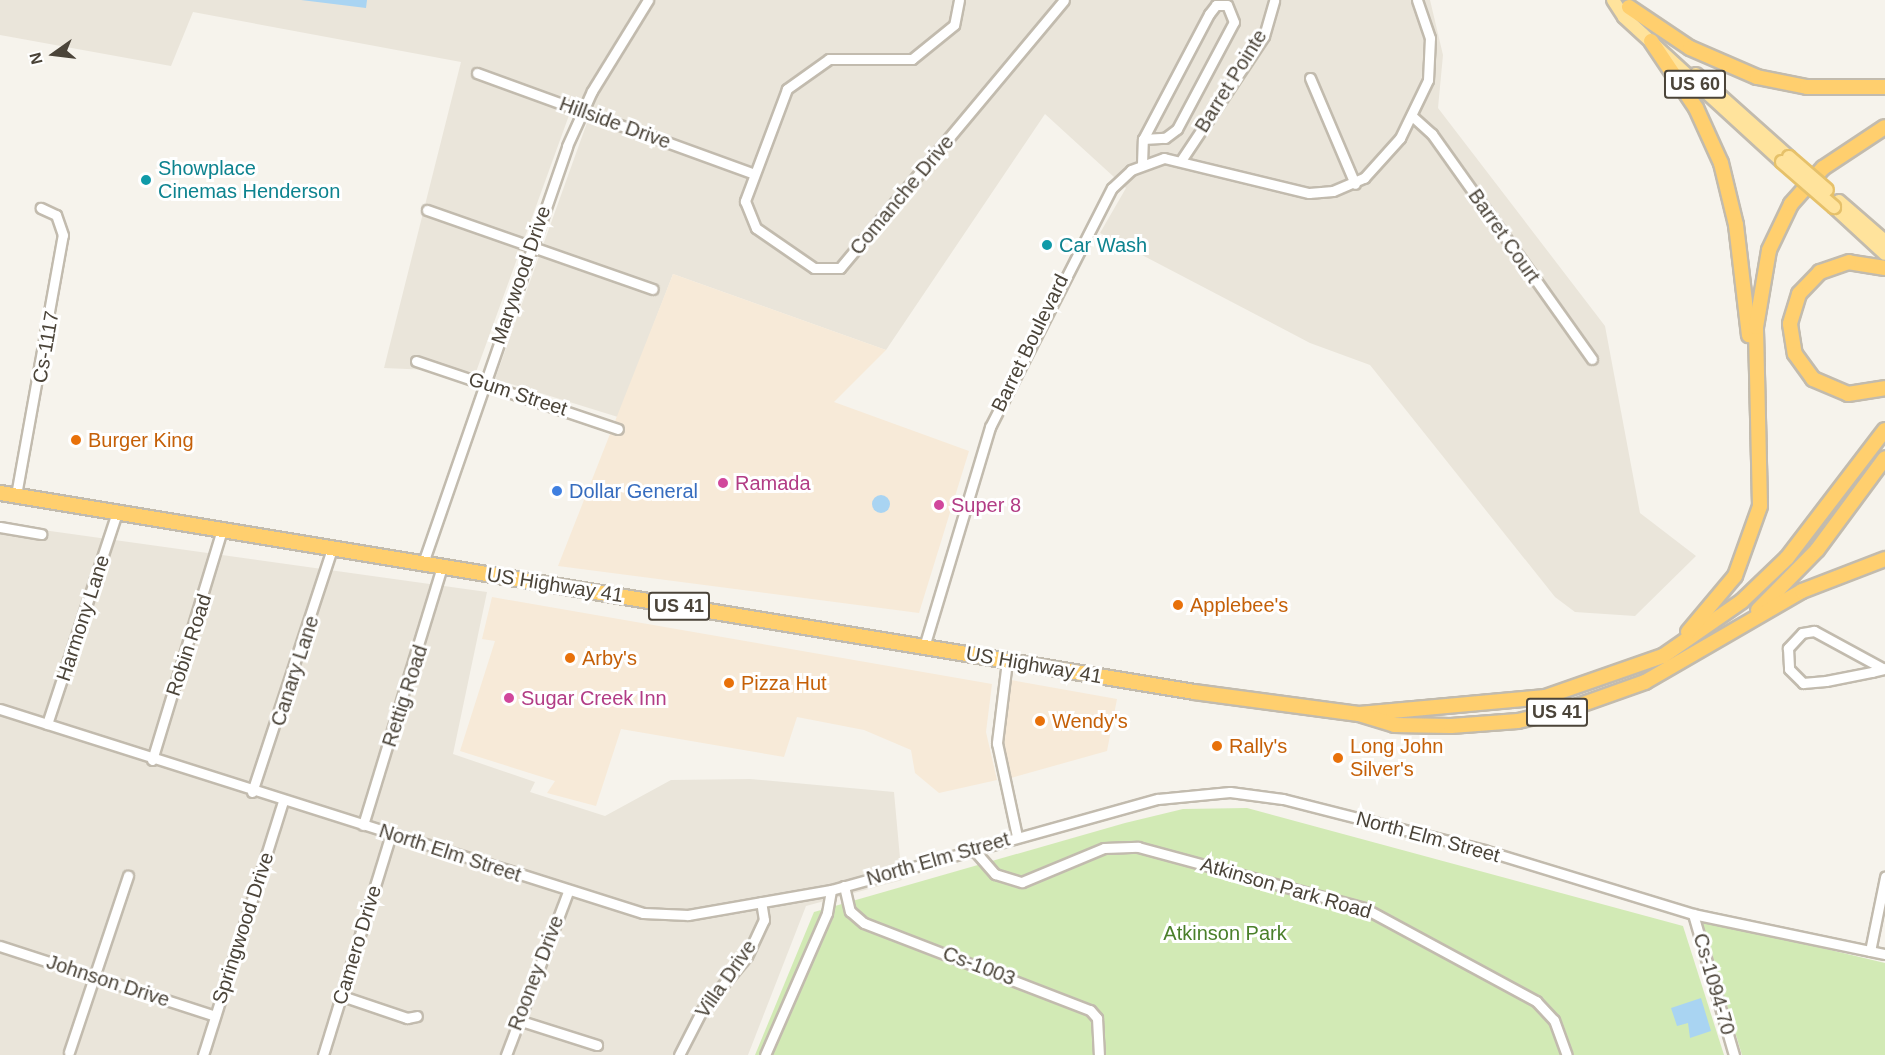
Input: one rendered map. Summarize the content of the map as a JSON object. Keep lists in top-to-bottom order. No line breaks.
{"streets":{"highway":["US Highway 41","US 41"],"main road":["US 60"],"street":["Barret Pointe","Hillside Drive","Comanche Drive","Barret Court","Marywood Drive","Barret Boulevard","Cs-1117","Gum Street","Harmony Lane","Robin Road","Canary Lane","Rettig Road","North Elm Street","Atkinson Park Road","Springwood Drive","Camero Drive","Cs-1003","Rooney Drive","Villa Drive","Johnson Drive","Cs-1094-70"]},"crossings":[["Barret Pointe","Barret Boulevard"],["Hillside Drive","Comanche Drive"],["Hillside Drive","Marywood Drive"],["Barret Court","Barret Boulevard"],["Marywood Drive","Gum Street"],["Marywood Drive","US Highway 41"],["Barret Boulevard","US Highway 41"],["Cs-1117","US Highway 41"],["US Highway 41","US 41"],["US Highway 41","Harmony Lane"],["US Highway 41","Robin Road"],["US Highway 41","Canary Lane"],["US Highway 41","Rettig Road"],["Harmony Lane","North Elm Street"],["Robin Road","North Elm Street"],["Canary Lane","North Elm Street"],["Rettig Road","North Elm Street"],["North Elm Street","Atkinson Park Road"],["North Elm Street","Springwood Drive"],["North Elm Street","Camero Drive"],["North Elm Street","Cs-1003"],["North Elm Street","Rooney Drive"],["North Elm Street","Villa Drive"],["North Elm Street","Cs-1094-70"],["Springwood Drive","Johnson Drive"]],"parks":["Atkinson Park"],"places":["Showplace Cinemas Henderson","Car Wash","Burger King","Ramada","Dollar General","Super 8","Applebee's","Arby's","Pizza Hut","Sugar Creek Inn","Wendy's","Rally's","Long John Silver's"],"north":"left"}
